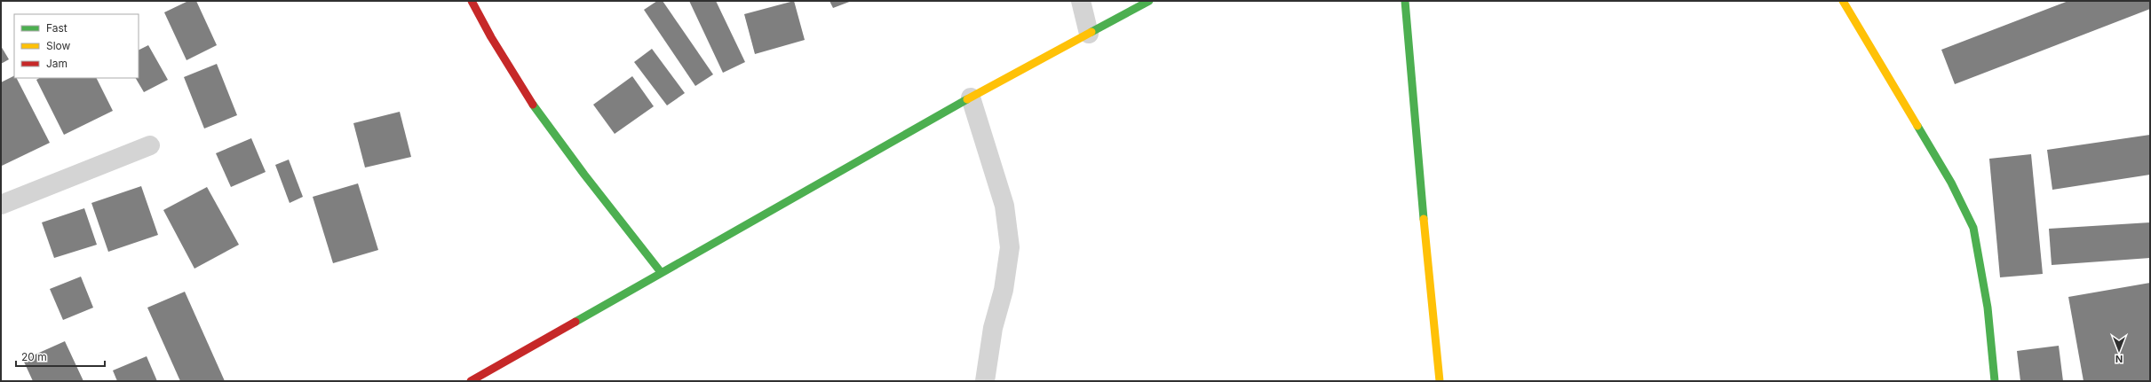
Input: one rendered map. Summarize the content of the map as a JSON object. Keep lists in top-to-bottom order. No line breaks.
{"legend":["Fast","Slow","Jam"],"scale_bar":"20 m","north":"bottom"}
